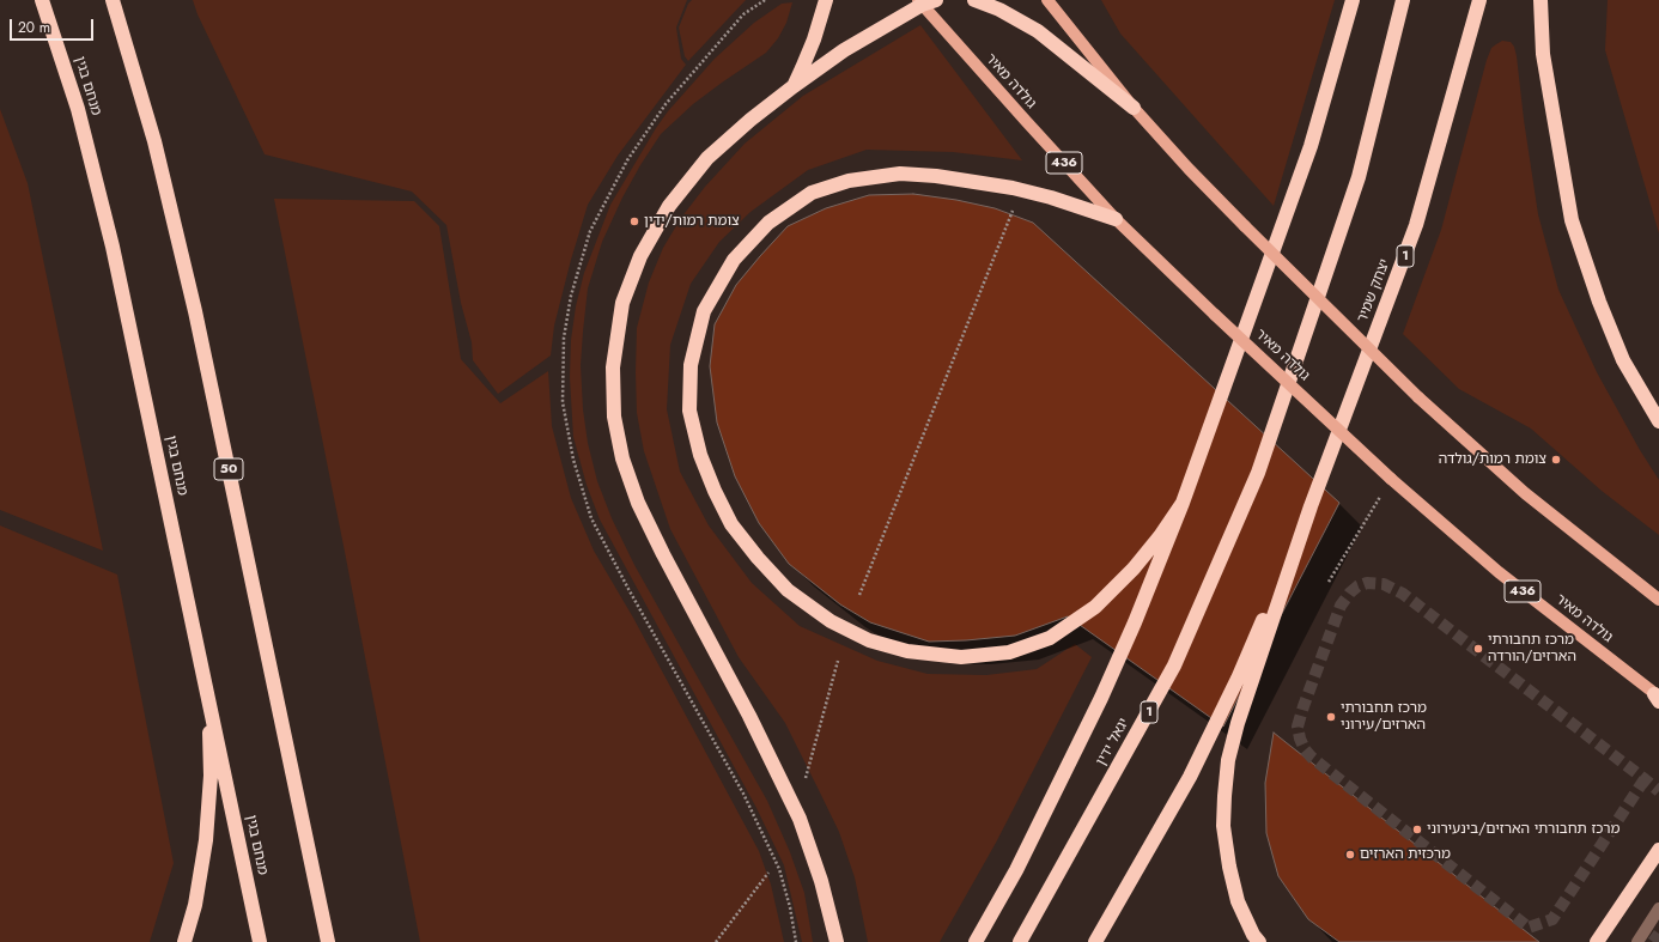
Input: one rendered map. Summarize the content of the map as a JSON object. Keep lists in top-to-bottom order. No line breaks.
{"streets":{"highway":["מנחם בגין","1","יצחק שמיר","50","יגאל ידין"],"main road":["גולדה מאיר","436"]},"crossings":[["1","יצחק שמיר"]],"places":["צומת רמות/ידין","צומת רמות/גולדה","מרכז תחבורתי הארזים/הורדה","מרכז תחבורתי הארזים/עירוני","מרכז תחבורתי הארזים/בינעירוני","מרכזית הארזים"],"scale_bar":"20 m"}
